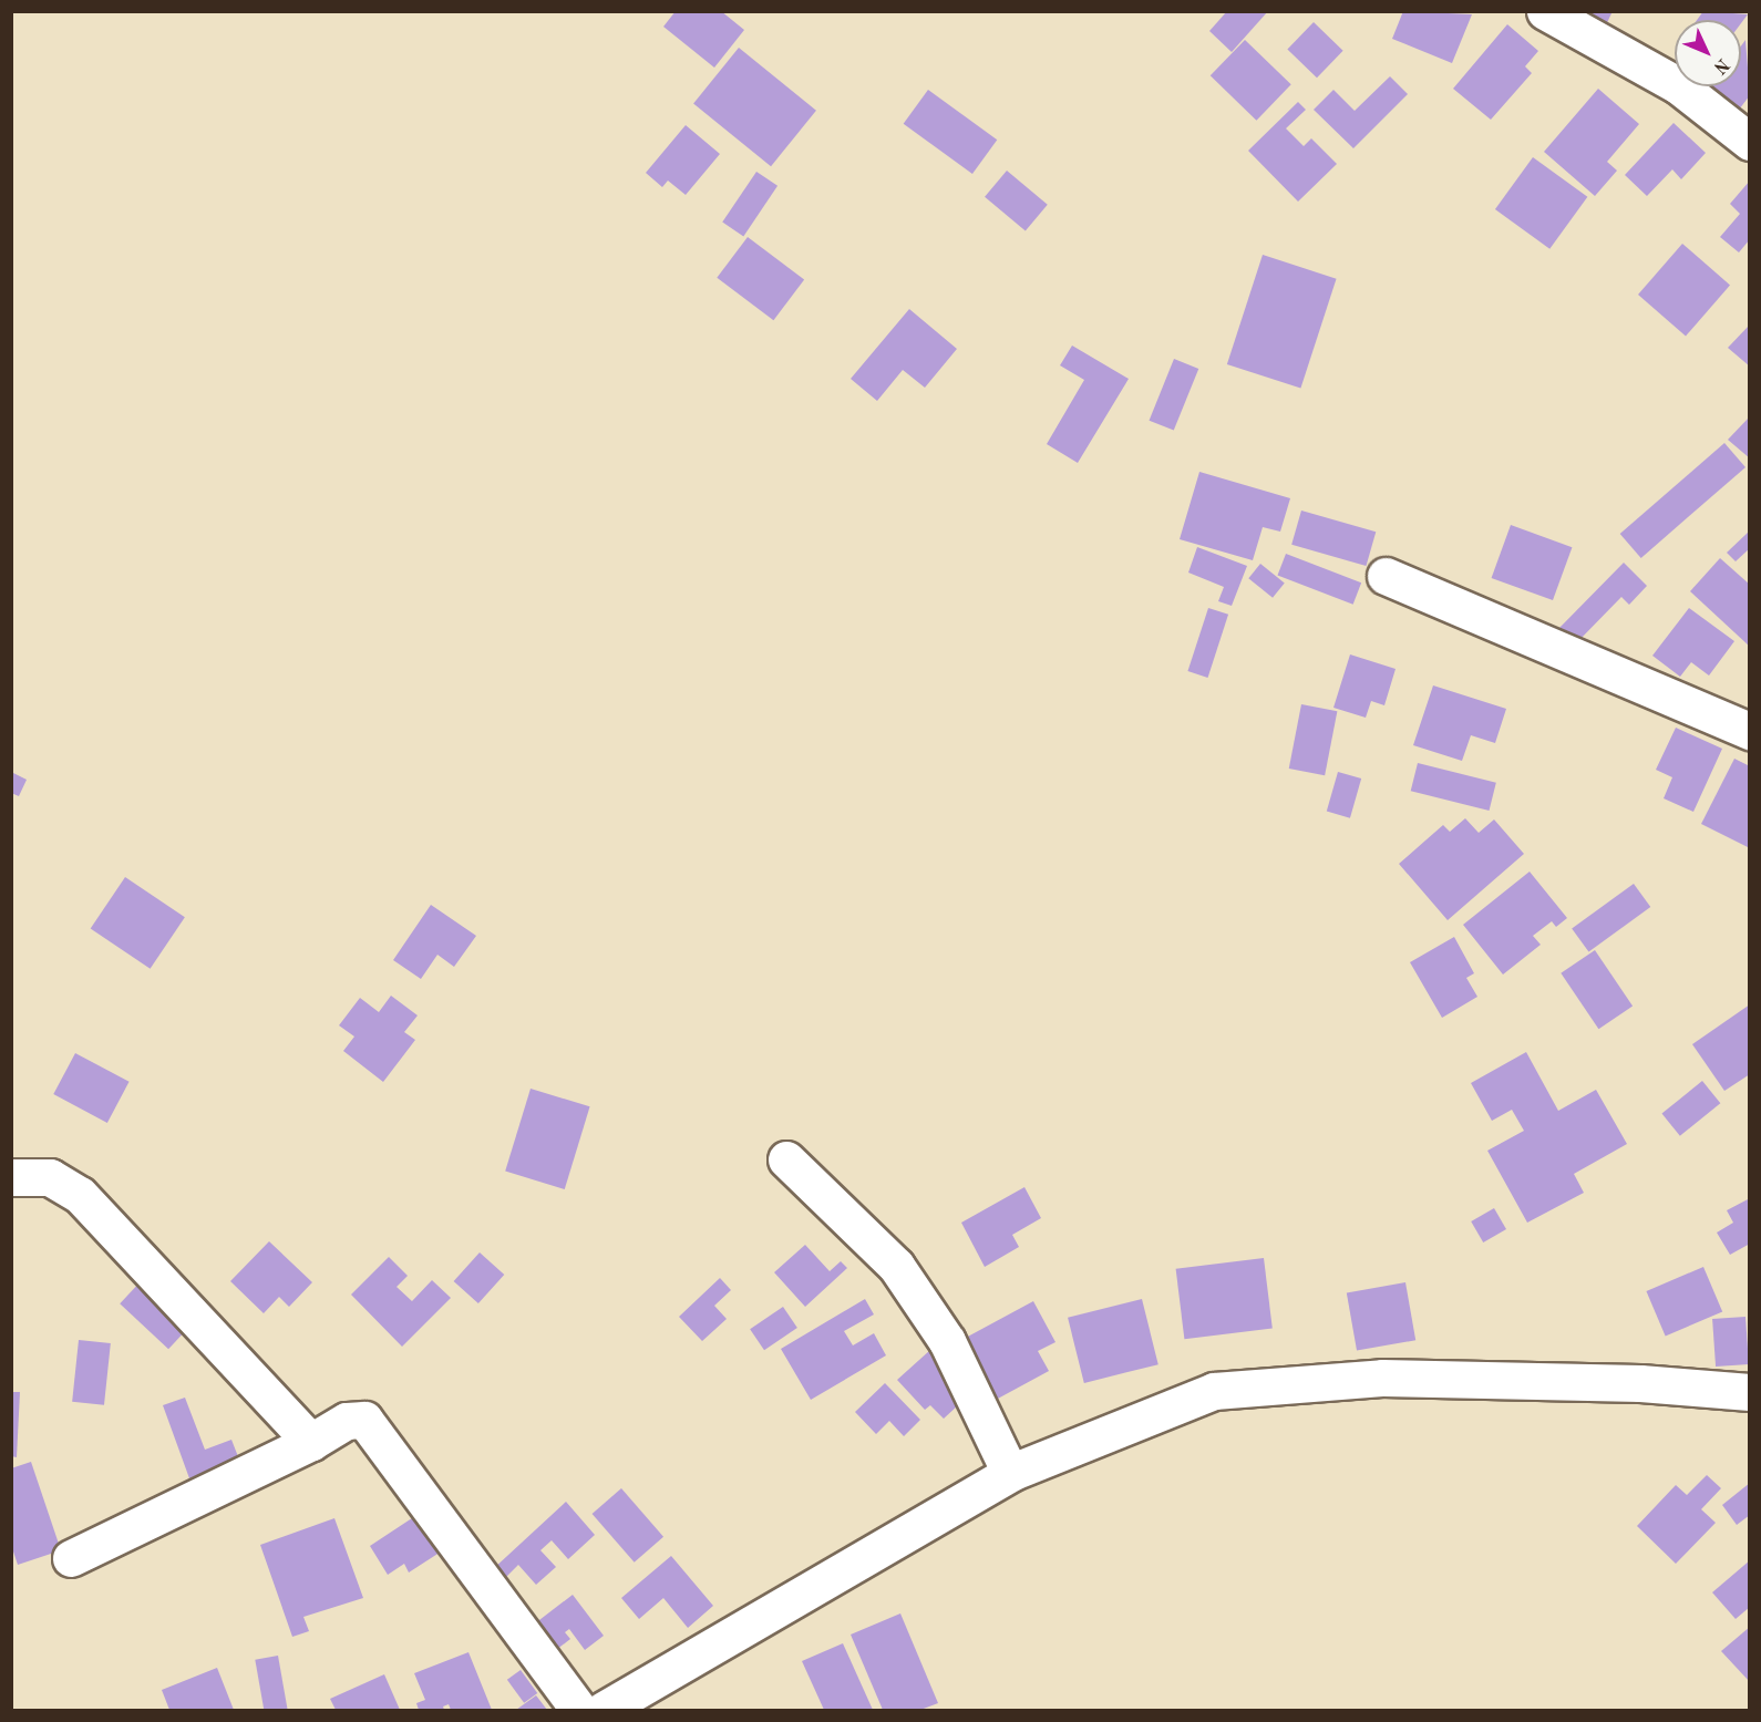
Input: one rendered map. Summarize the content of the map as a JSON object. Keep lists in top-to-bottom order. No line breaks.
{"north":"bottom right"}
